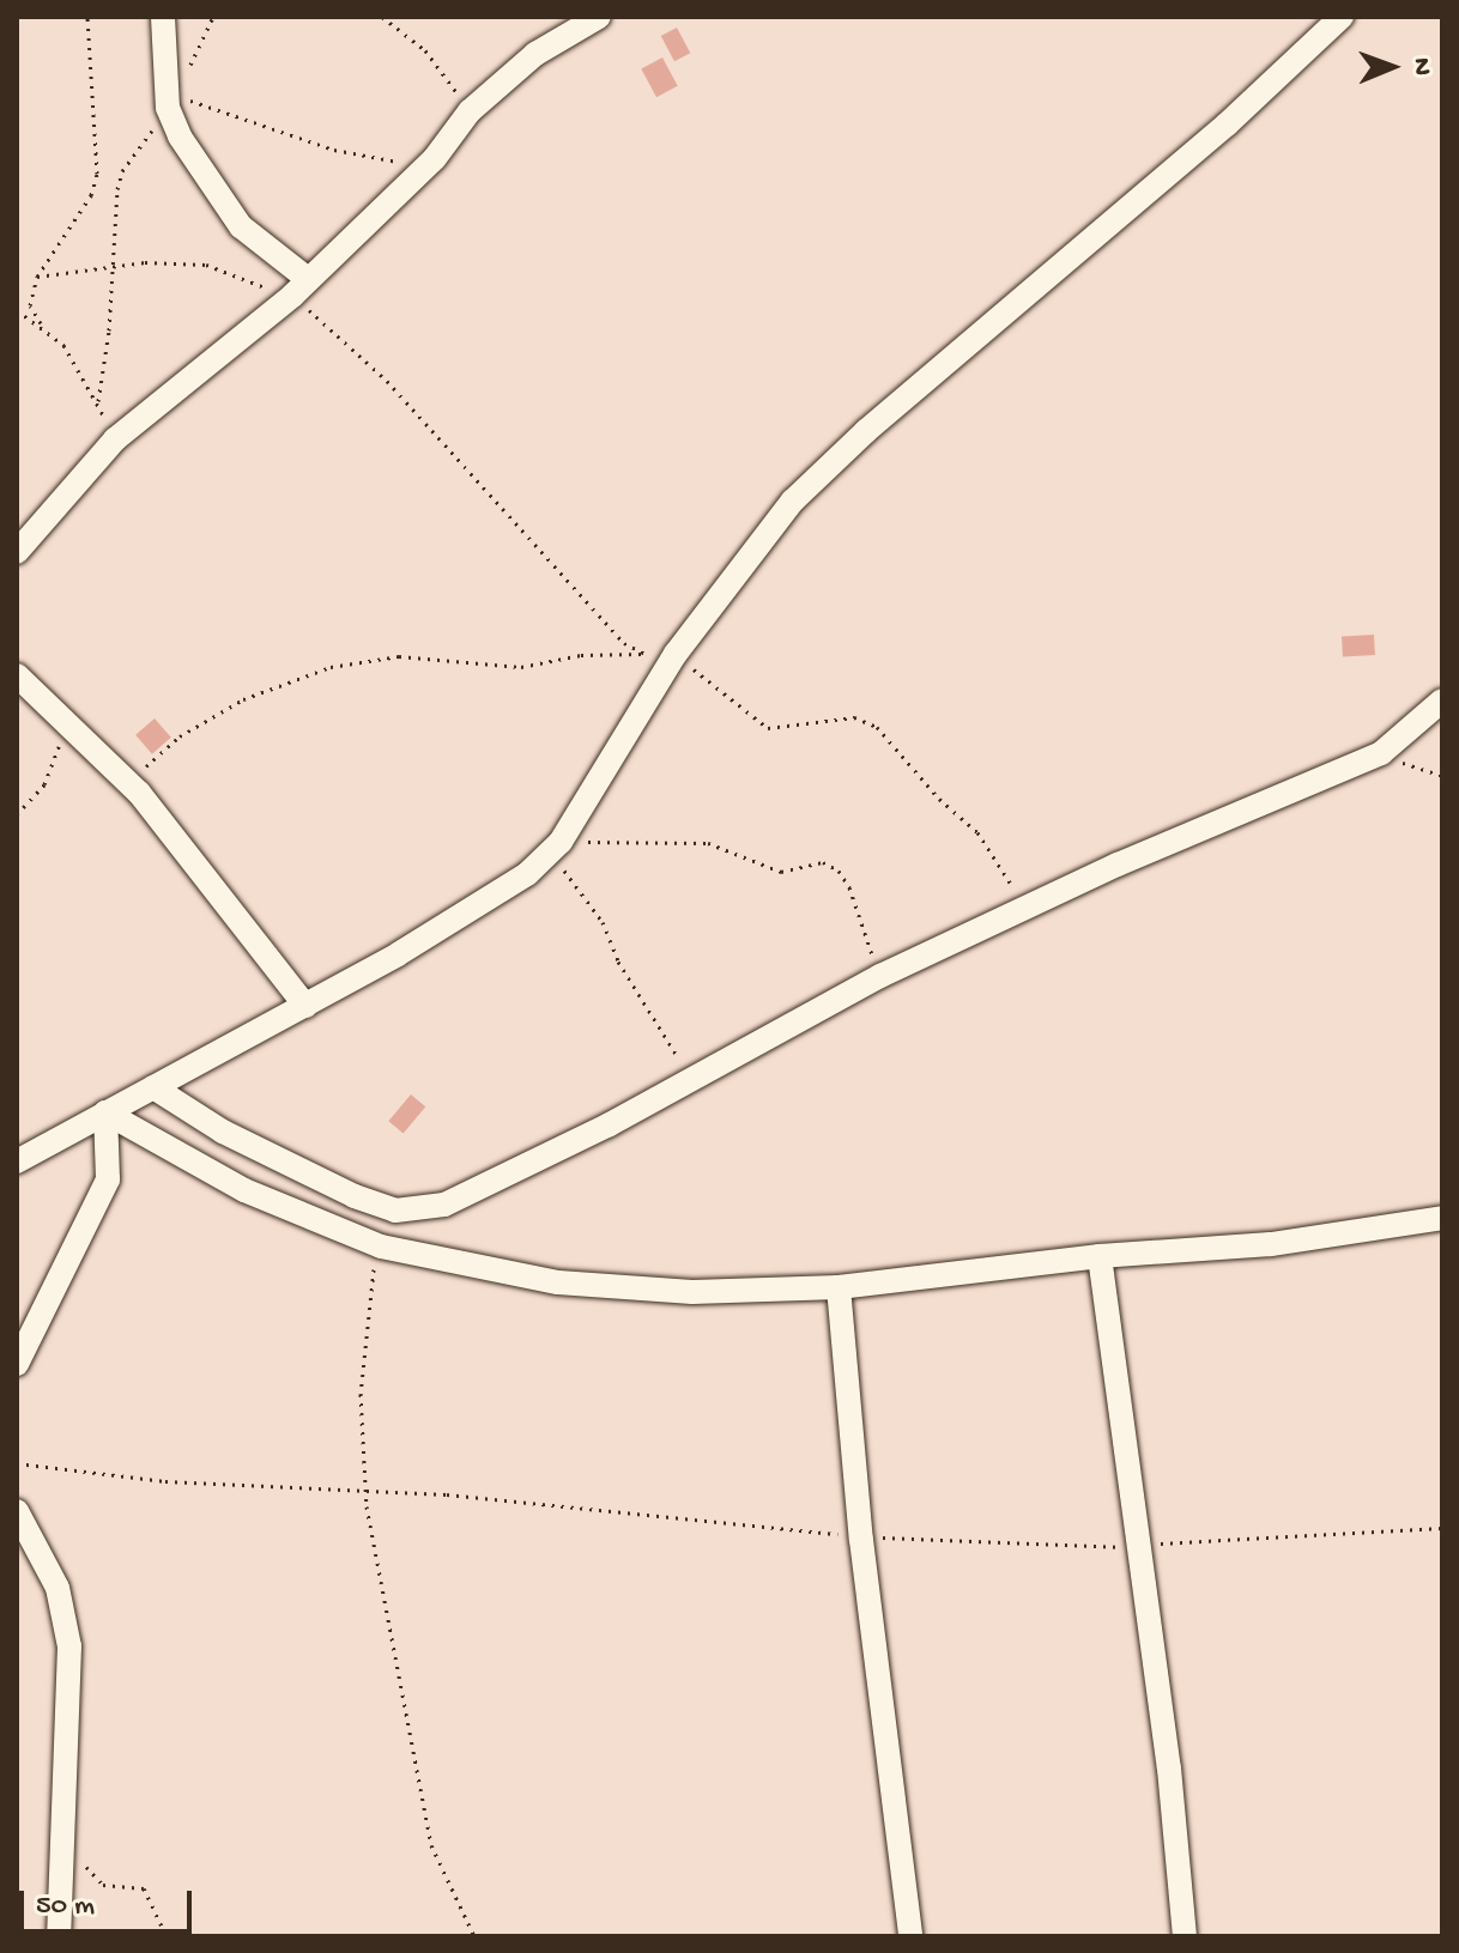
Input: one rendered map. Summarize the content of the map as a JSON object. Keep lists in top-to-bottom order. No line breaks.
{"scale_bar":"50 m","north":"right"}
